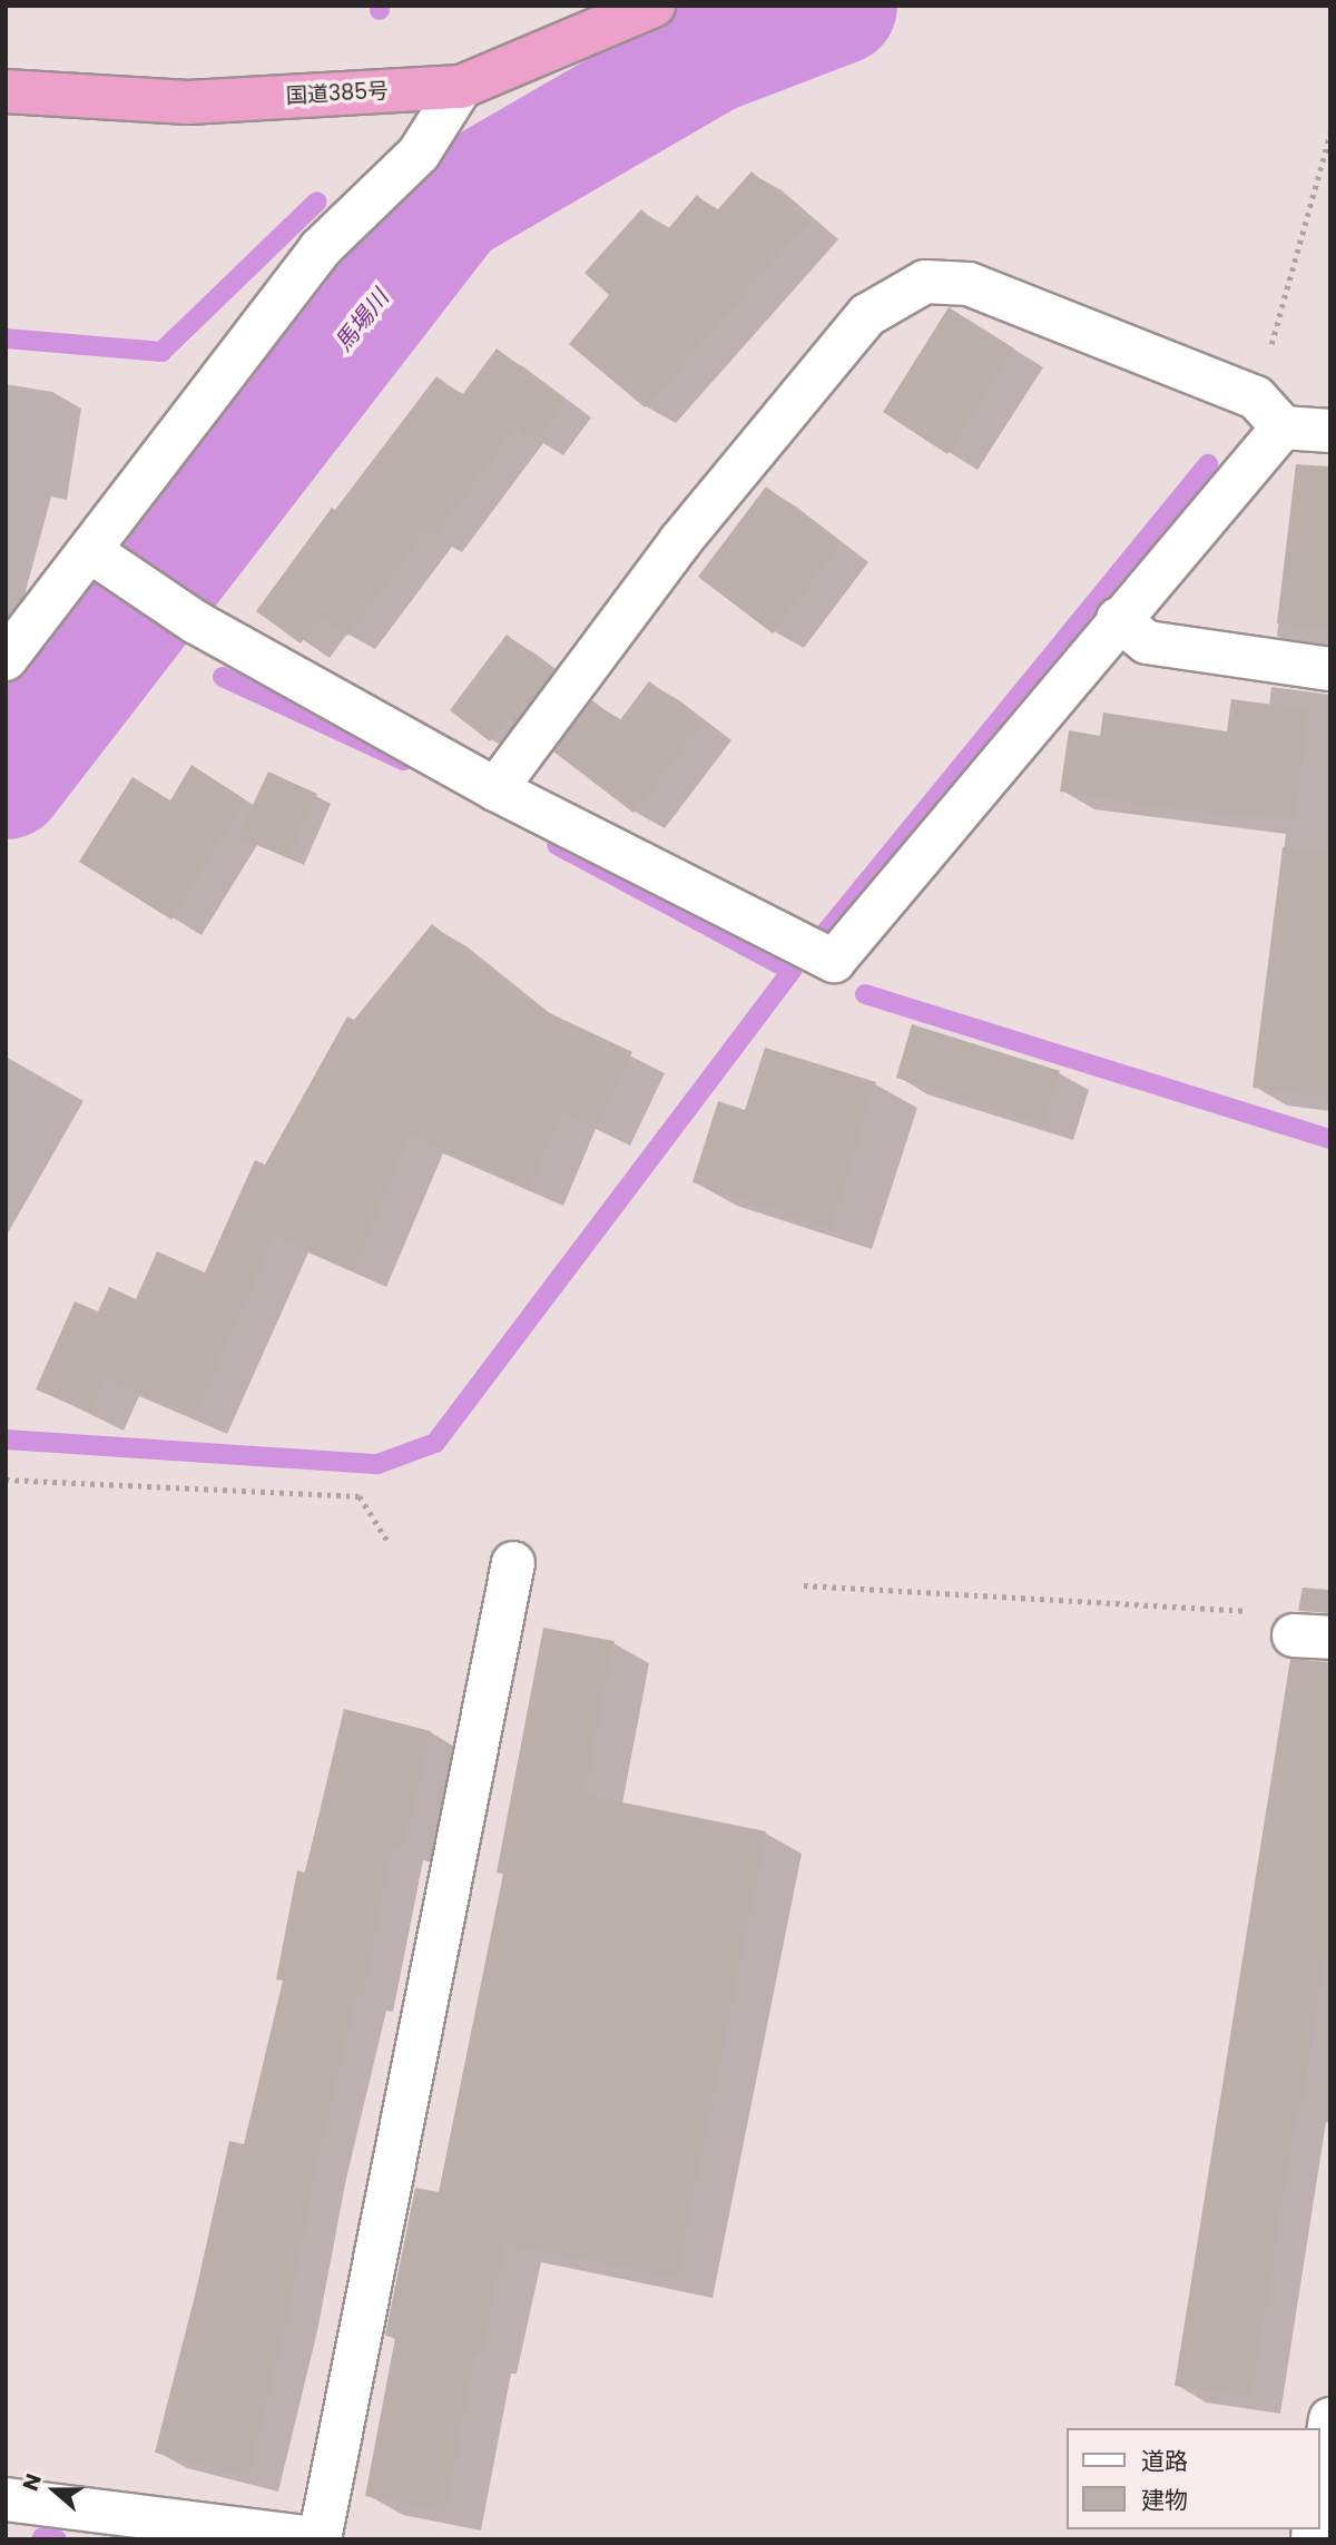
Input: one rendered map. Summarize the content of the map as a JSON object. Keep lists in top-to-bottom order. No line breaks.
{"streets":{"highway":["国道385号"]},"water":["馬場川"],"legend":["道路","建物"],"north":"left"}
